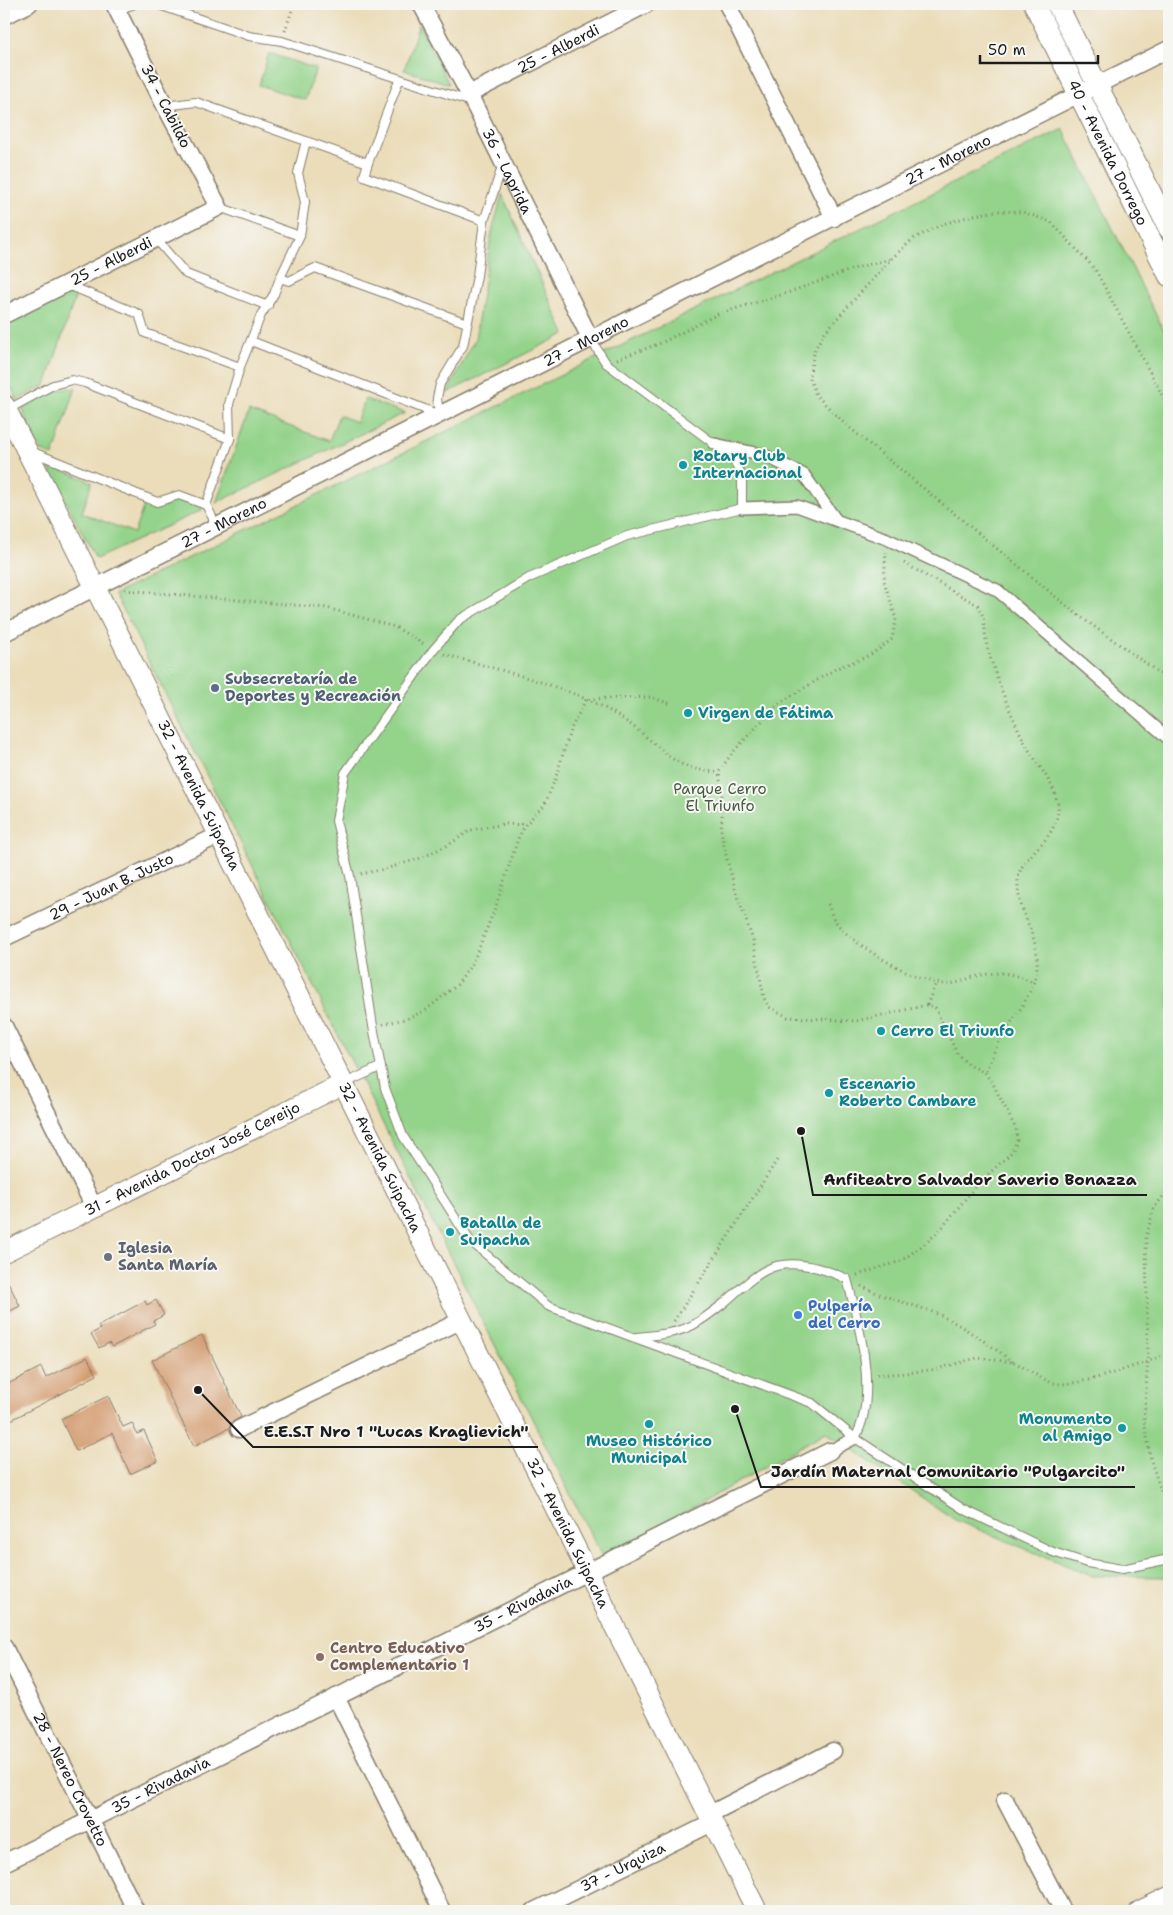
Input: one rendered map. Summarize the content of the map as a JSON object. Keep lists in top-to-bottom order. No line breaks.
{"streets":{"street":["25 - Alberdi","34 - Cabildo","40 - Avenida Dorrego","27 - Moreno","36 - Laprida","32 - Avenida Suipacha","29 - Juan B. Justo","31 - Avenida Doctor José Cereijo","35 - Rivadavia","28 - Nereo Crovetto","37 - Urquiza"]},"crossings":[["25 - Alberdi","34 - Cabildo"],["25 - Alberdi","36 - Laprida"],["40 - Avenida Dorrego","27 - Moreno"],["27 - Moreno","36 - Laprida"],["27 - Moreno","32 - Avenida Suipacha"],["32 - Avenida Suipacha","29 - Juan B. Justo"],["32 - Avenida Suipacha","31 - Avenida Doctor José Cereijo"],["32 - Avenida Suipacha","35 - Rivadavia"],["32 - Avenida Suipacha","37 - Urquiza"],["35 - Rivadavia","28 - Nereo Crovetto"]],"parks":["Parque Cerro El Triunfo"],"places":["Rotary Club Internacional","Subsecretaría de Deportes y Recreación","Virgen de Fátima","Cerro El Triunfo","Escenario Roberto Cambare","Anfiteatro Salvador Saverio Bonazza","Batalla de Suipacha","Iglesia Santa María","Pulpería del Cerro","E.E.S.T Nro 1 \"Lucas Kraglievich\"","Jardín Maternal Comunitario \"Pulgarcito\"","Museo Histórico Municipal","Monumento al Amigo","Centro Educativo Complementario 1"],"scale_bar":"50 m"}
